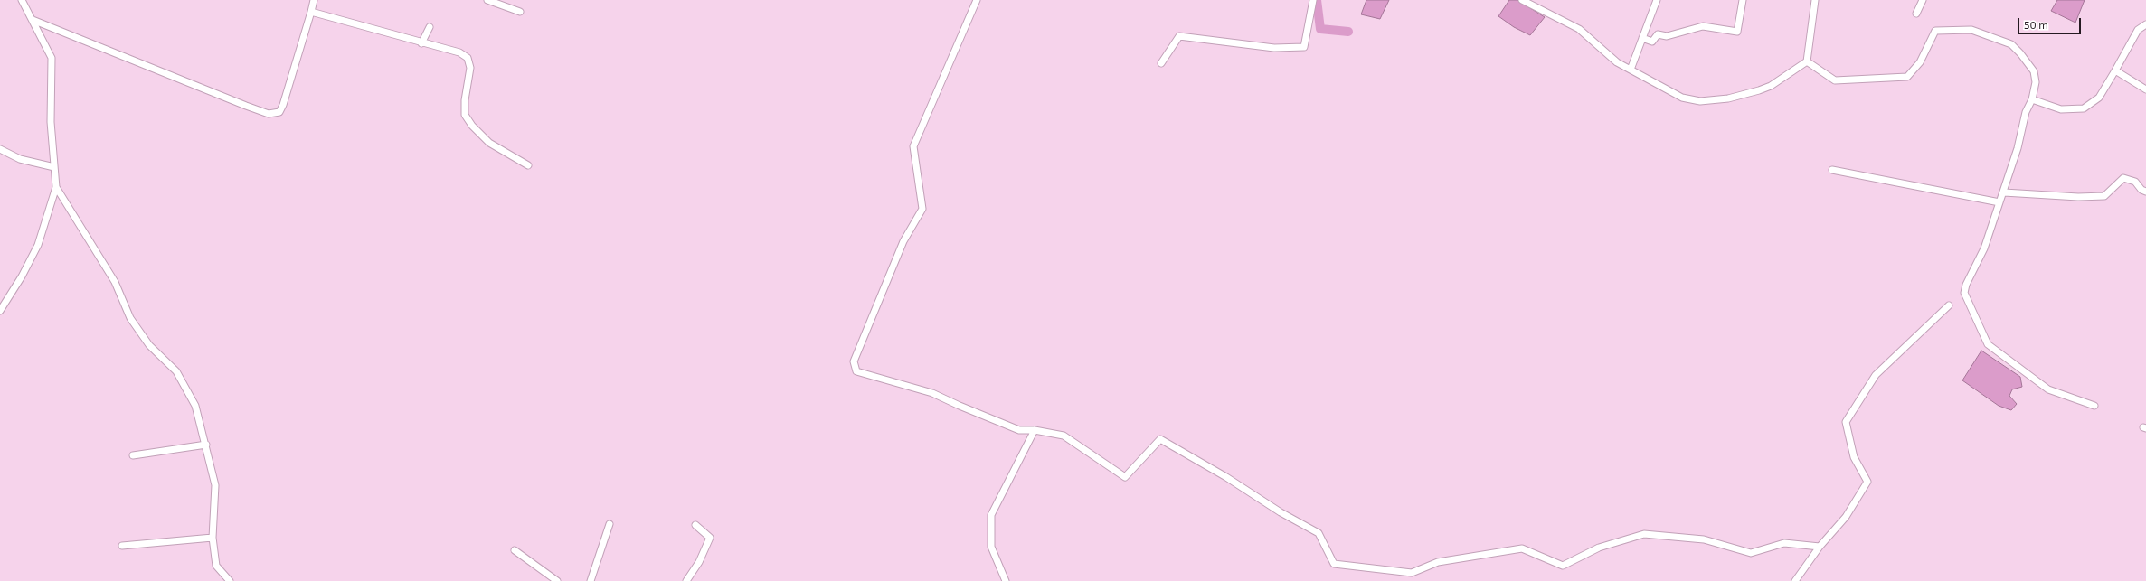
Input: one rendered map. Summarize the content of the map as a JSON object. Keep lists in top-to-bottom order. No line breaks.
{"scale_bar":"50 m"}
